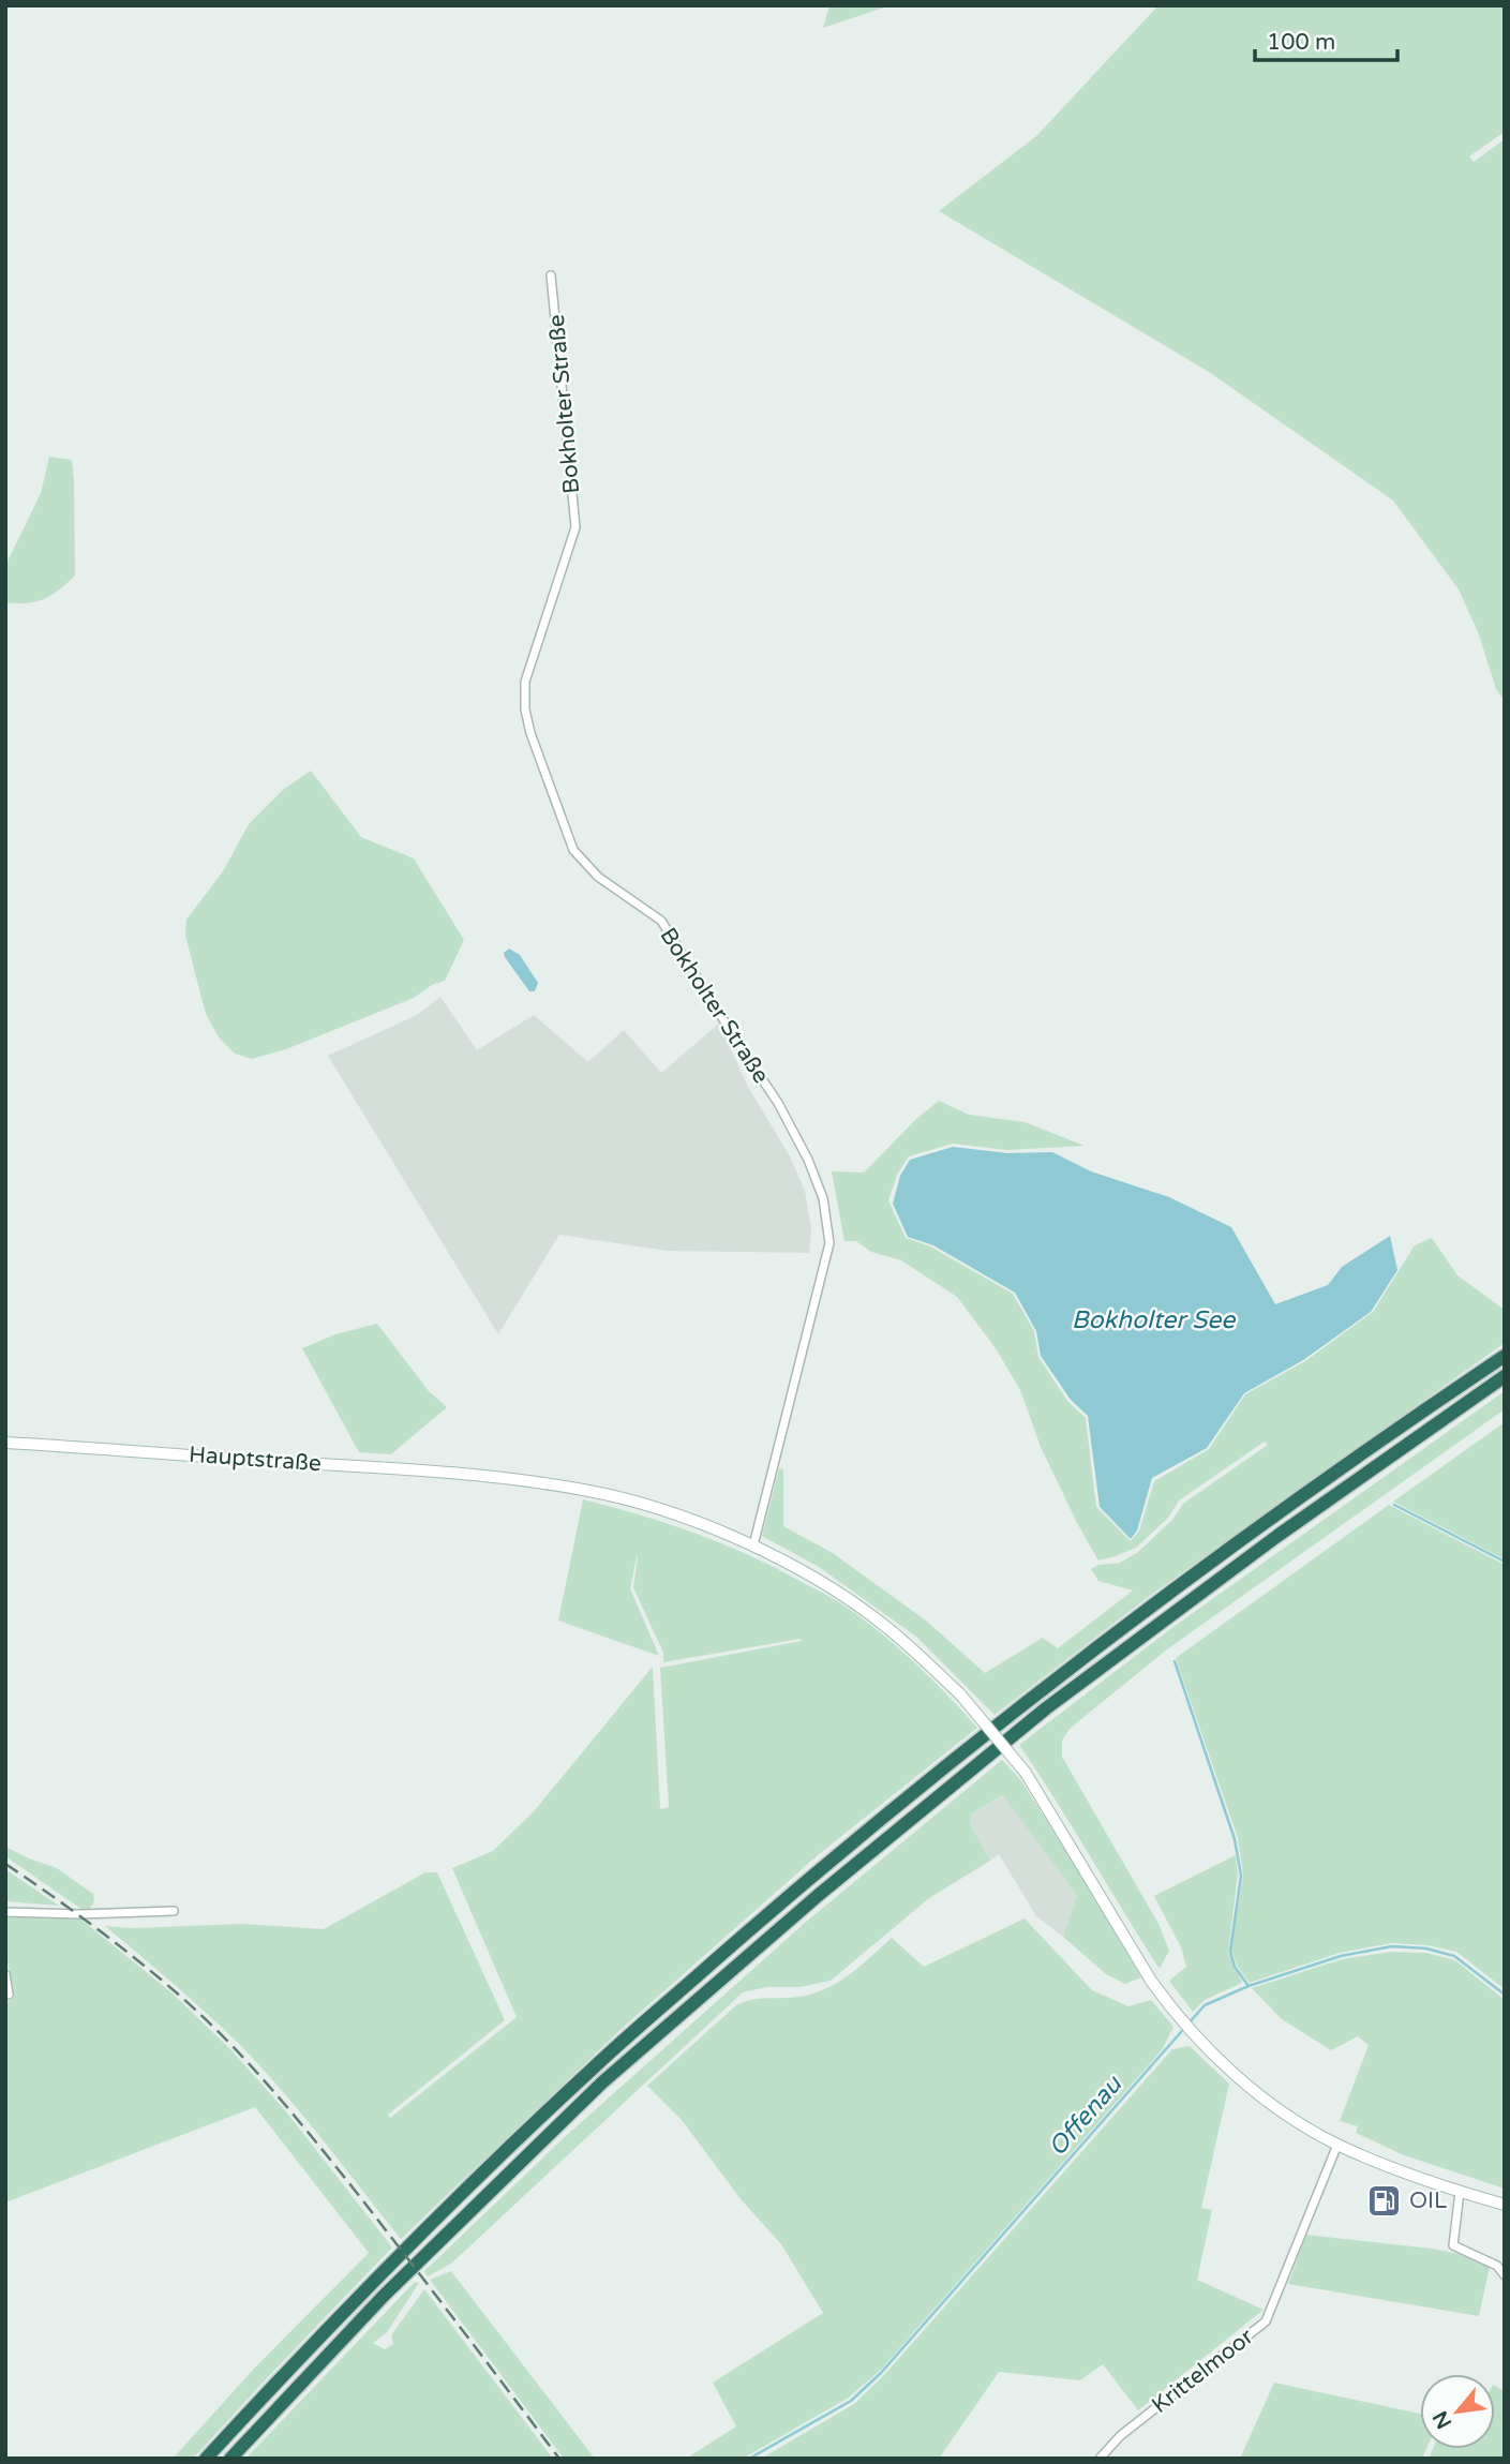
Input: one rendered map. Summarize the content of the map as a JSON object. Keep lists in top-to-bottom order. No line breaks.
{"streets":{"main road":["Hauptstraße"],"street":["Bokholter Straße","Krittelmoor"]},"crossings":[["Bokholter Straße","Hauptstraße"],["Hauptstraße","Krittelmoor"]],"water":["Bokholter See","Offenau"],"places":{"fuel station":["OIL"]},"scale_bar":"100 m","north":"bottom left"}
